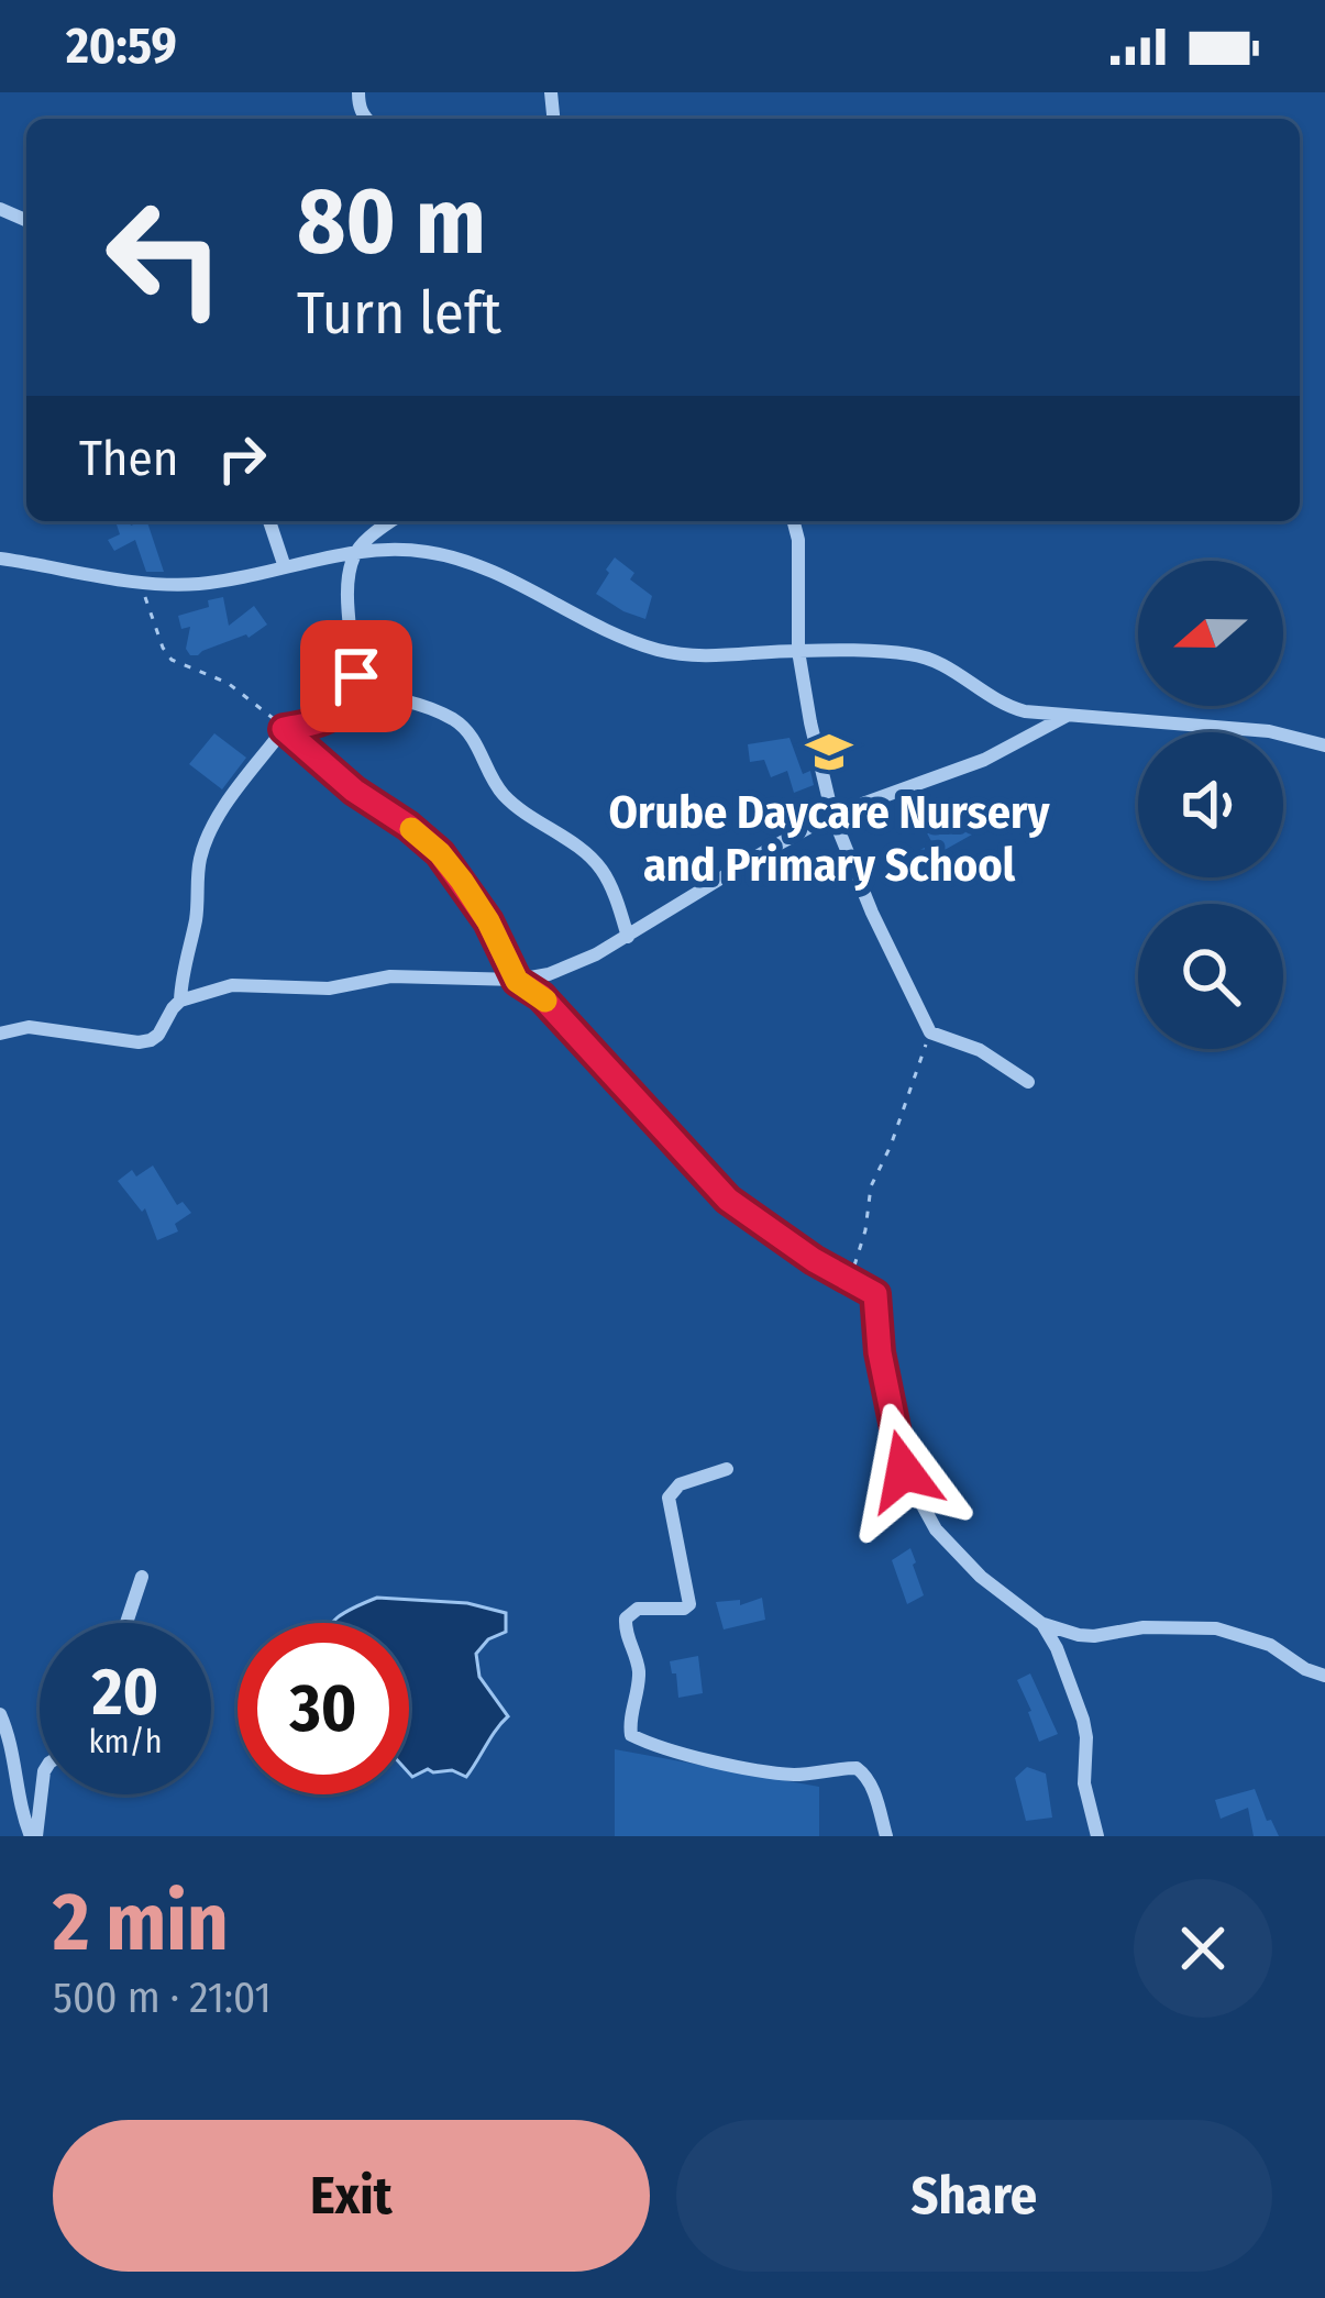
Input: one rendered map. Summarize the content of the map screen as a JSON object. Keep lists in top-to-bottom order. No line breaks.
{"places":{"school or university":["Orube Daycare Nursery and Primary School"]},"north":"left","page":{"status":"20:59","turn":["80 m","Turn left"],"then":"Then","speed":"20 km/h","limit":"30","heading":["2 min","500 m · 21:01"],"buttons":["Exit","Share"]}}
